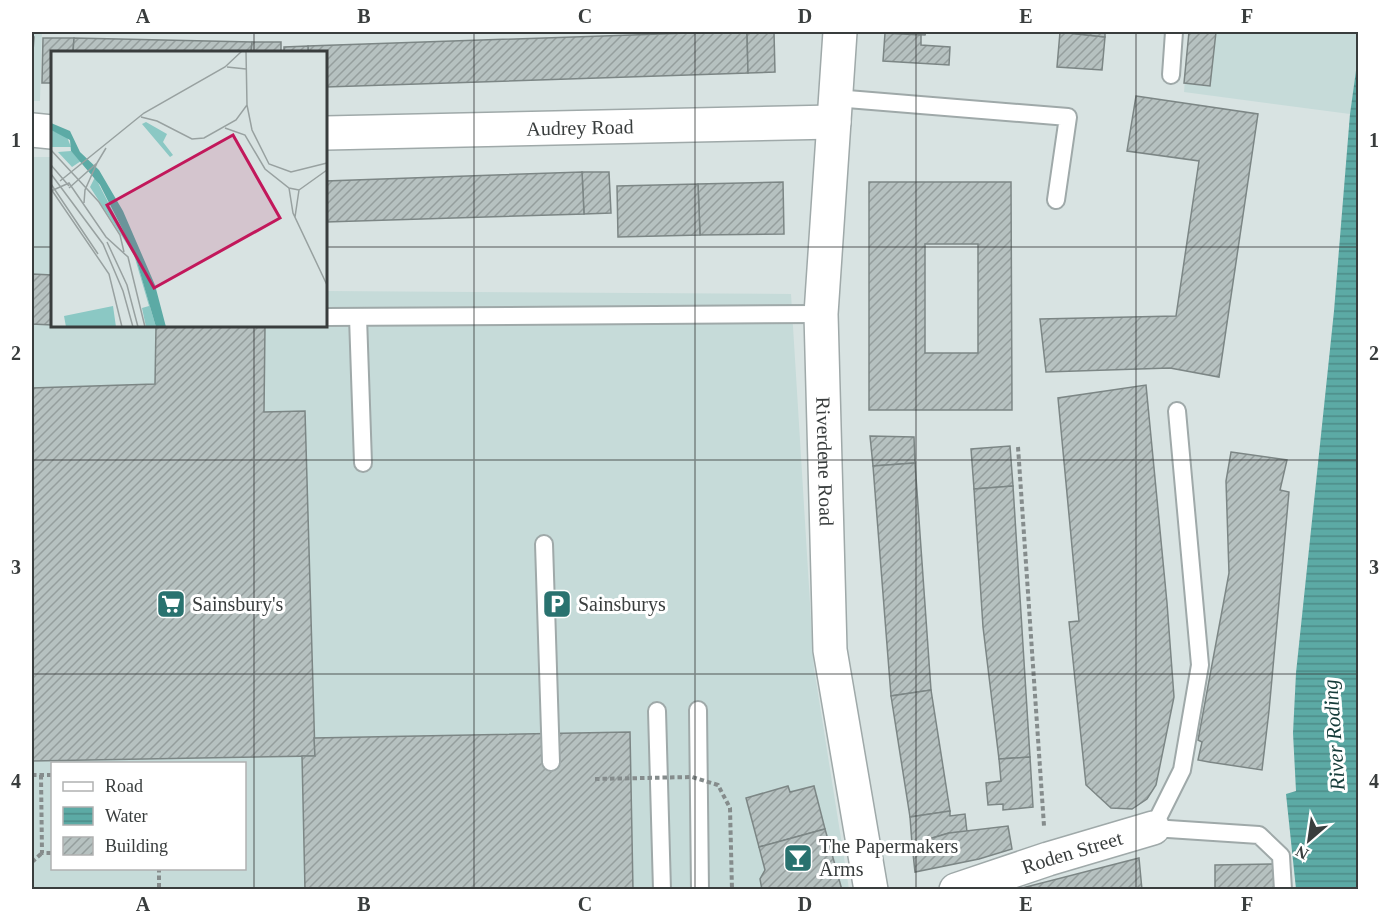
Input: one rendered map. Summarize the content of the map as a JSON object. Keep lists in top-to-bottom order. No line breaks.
{"streets":{"street":["Audrey Road","Riverdene Road","Roden Street"]},"crossings":[["Audrey Road","Riverdene Road"]],"water":["River Roding"],"places":{"supermarket":["Sainsbury's"],"parking":["Sainsburys"],"bar":["The Papermakers Arms"]},"legend":["Road","Water","Building"],"north":"bottom left","grid":{"columns":["A","B","C","D","E","F"],"rows":["1","2","3","4"]}}
